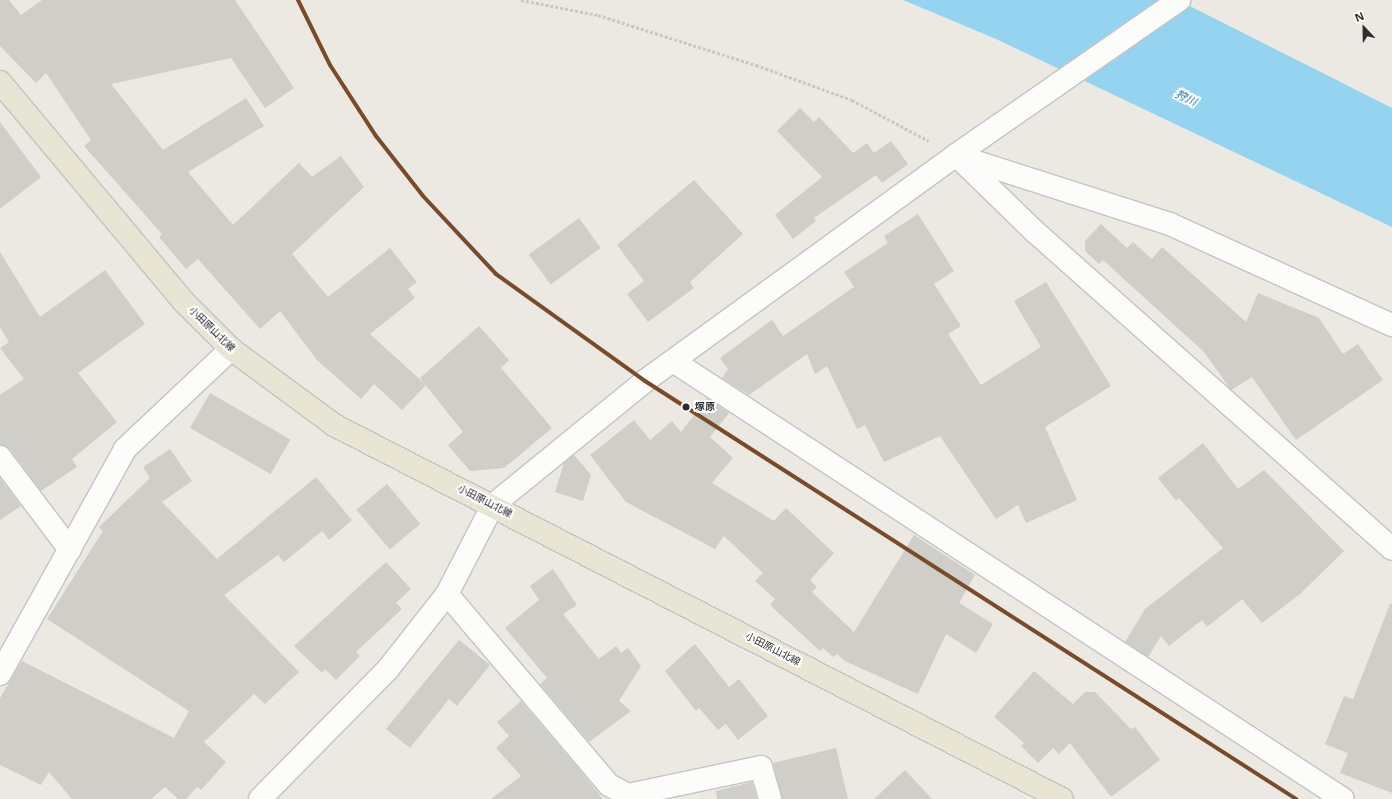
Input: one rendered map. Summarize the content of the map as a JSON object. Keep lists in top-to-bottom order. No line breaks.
{"streets":{"main road":["小田原山北線"]},"water":["狩川"],"places":["塚原"],"north":"top"}
